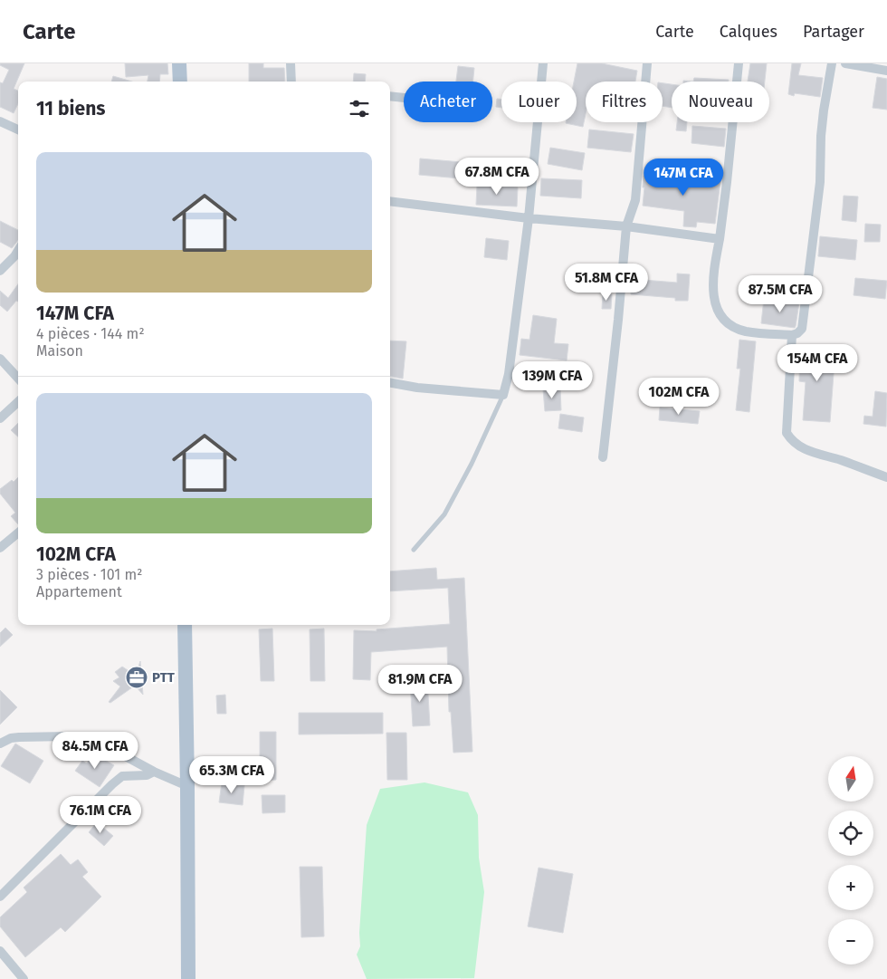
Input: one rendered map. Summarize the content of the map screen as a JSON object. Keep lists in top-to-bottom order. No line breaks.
{"places":{"office":["PTT"]},"north":"top","page":{"header":"Carte","nav":["Carte","Calques","Partager"],"chip":["Acheter","Louer","Filtres","Nouveau"],"heading":"11 biens","list":[{"name":"147M CFA","note":"4 pièces · 144 m² · Maison"},{"name":"102M CFA","note":"3 pièces · 101 m² · Appartement"}],"price":["67.8M CFA","147M CFA","51.8M CFA","87.5M CFA","154M CFA","139M CFA","102M CFA","81.9M CFA","84.5M CFA","65.3M CFA","76.1M CFA"],"map_buttons":["+","−"]}}
